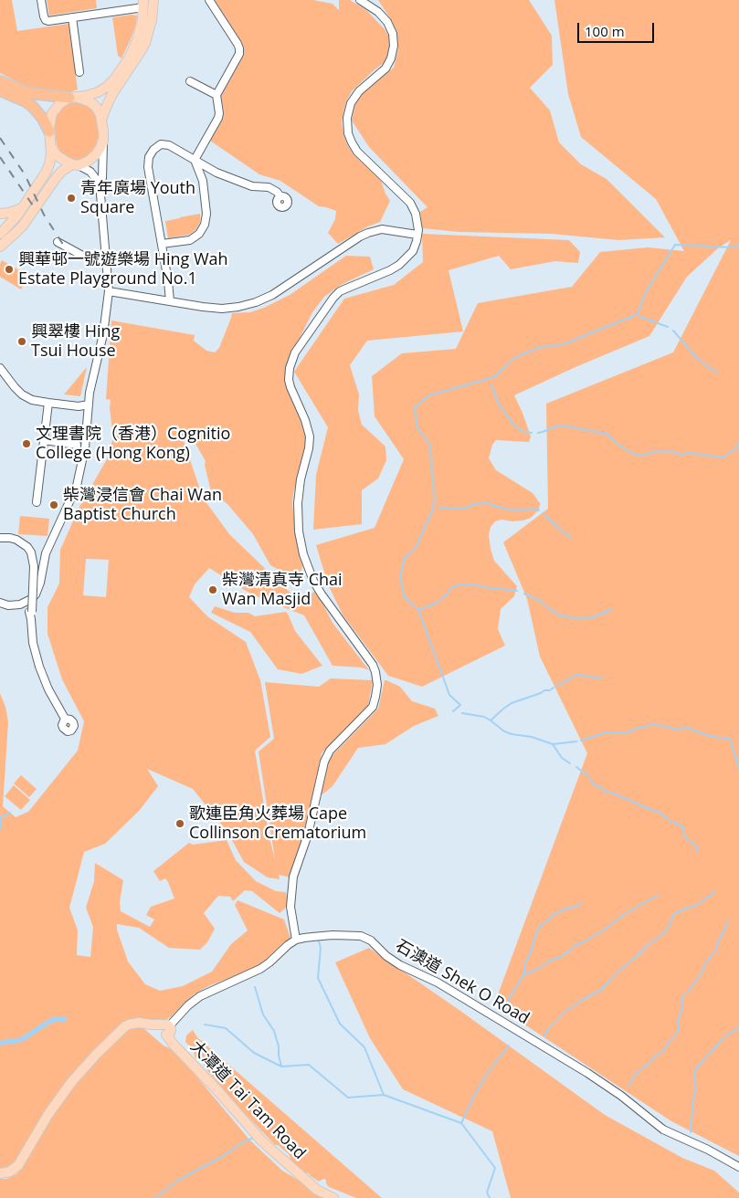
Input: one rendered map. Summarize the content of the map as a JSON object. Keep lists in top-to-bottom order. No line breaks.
{"streets":{"main road":["大潭道 Tai Tam Road"],"street":["石澳道 Shek O Road"]},"places":["青年廣場 Youth Square","興華邨一號遊樂場 Hing Wah Estate Playground No.1","興翠樓 Hing Tsui House","文理書院（香港）Cognitio College (Hong Kong)","柴灣浸信會 Chai Wan Baptist Church","柴灣清真寺 Chai Wan Masjid","歌連臣角火葬場 Cape Collinson Crematorium"],"scale_bar":"100 m"}
